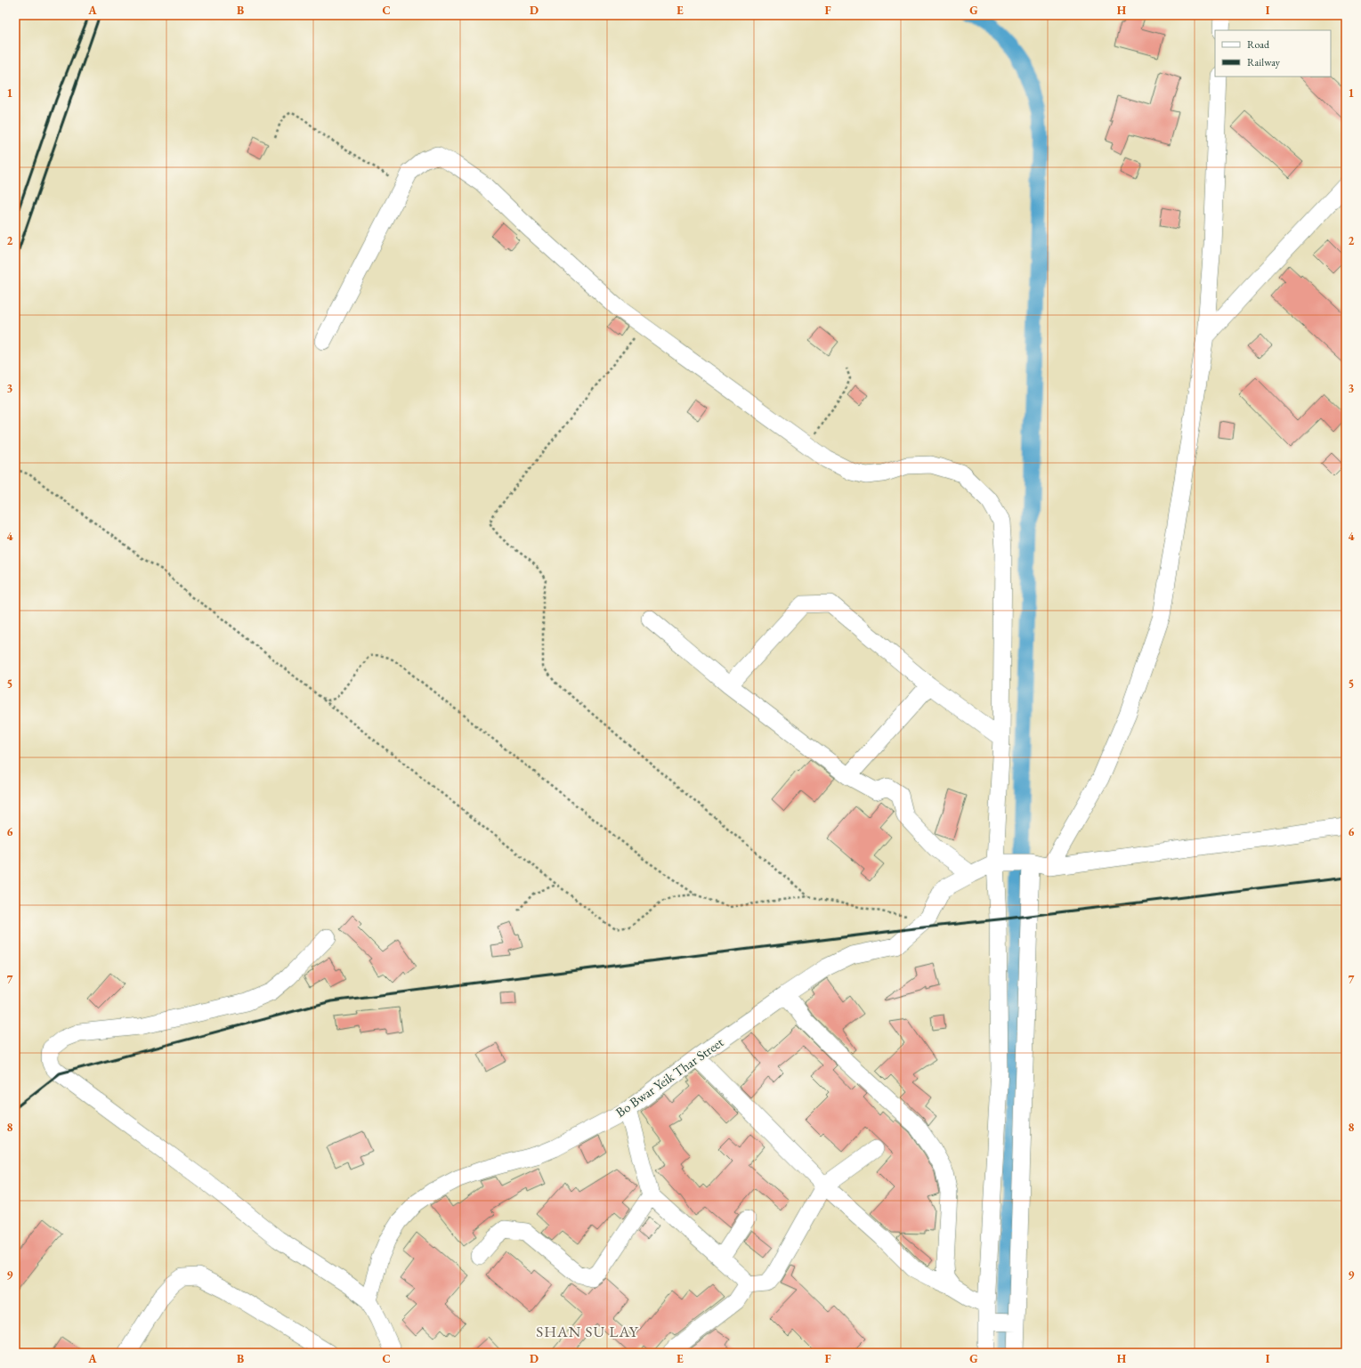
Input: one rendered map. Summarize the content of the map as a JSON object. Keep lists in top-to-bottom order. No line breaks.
{"streets":{"street":["Bo Bwar Yeik Thar Street"]},"districts":["SHAN SU LAY"],"legend":["Road","Railway"],"grid":{"columns":["A","B","C","D","E","F","G","H","I"],"rows":["1","2","3","4","5","6","7","8","9"]}}
